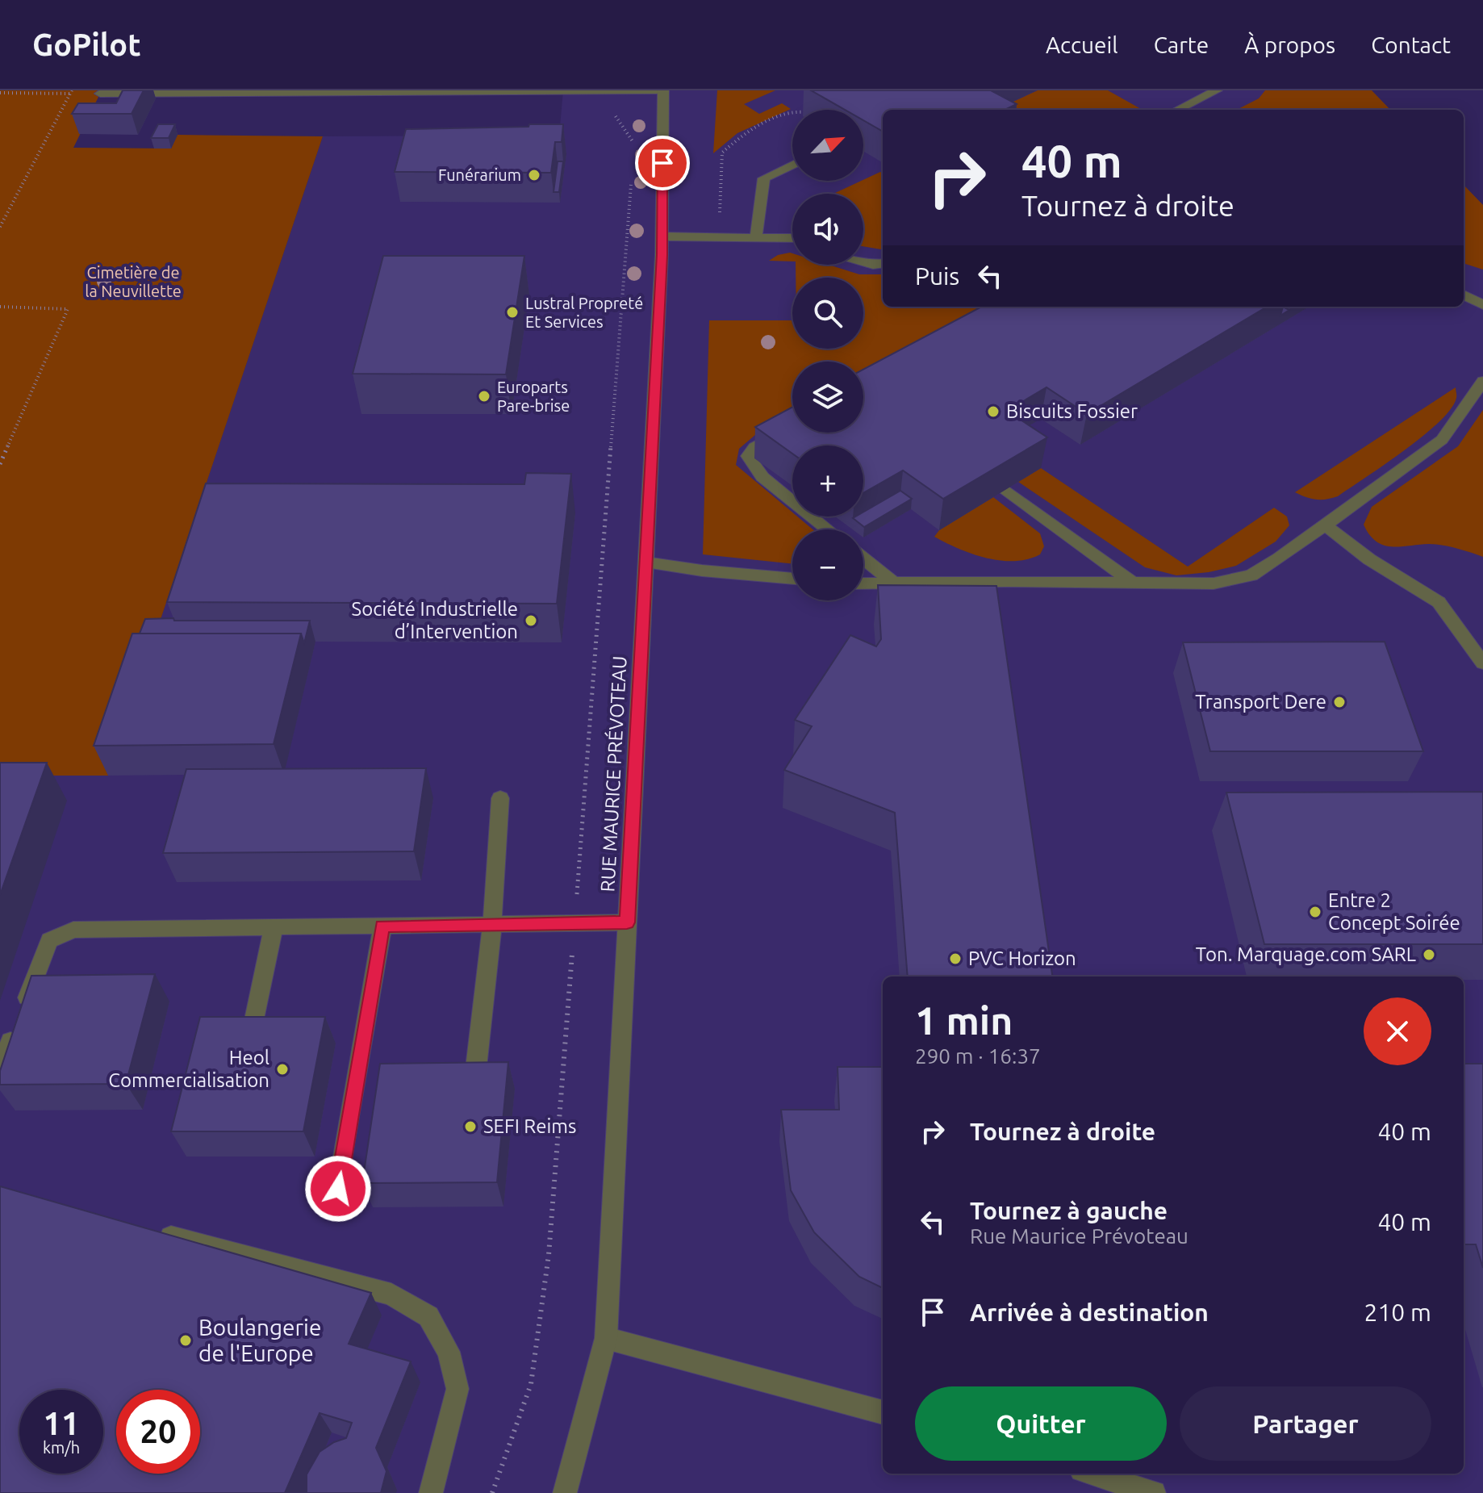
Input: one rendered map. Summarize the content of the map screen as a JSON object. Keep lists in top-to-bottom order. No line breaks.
{"streets":{"street":["RUE MAURICE PRÉVOTEAU"]},"parks":["Cimetière de la Neuvillette"],"places":["Funérarium","Lustral Propreté Et Services","Europarts Pare-brise","Biscuits Fossier","Société Industrielle d’Intervention","Transport Dere","Entre 2 Concept Soirée","Ton. Marquage.com SARL","PVC Horizon","Heol Commercialisation","SEFI Reims","Boulangerie de l'Europe"],"north":"top right","page":{"header":"GoPilot","nav":["Accueil","Carte","À propos","Contact"],"map_buttons":["+","−"],"turn":["40 m","Tournez à droite"],"then":"Puis","heading":["1 min","290 m · 16:37"],"list":[{"name":"Tournez à droite","value":"40 m"},{"name":"Tournez à gauche","note":"Rue Maurice Prévoteau","value":"40 m"},{"name":"Arrivée à destination","value":"210 m"}],"buttons":["Quitter","Partager"],"speed":"11 km/h","limit":"20"}}
